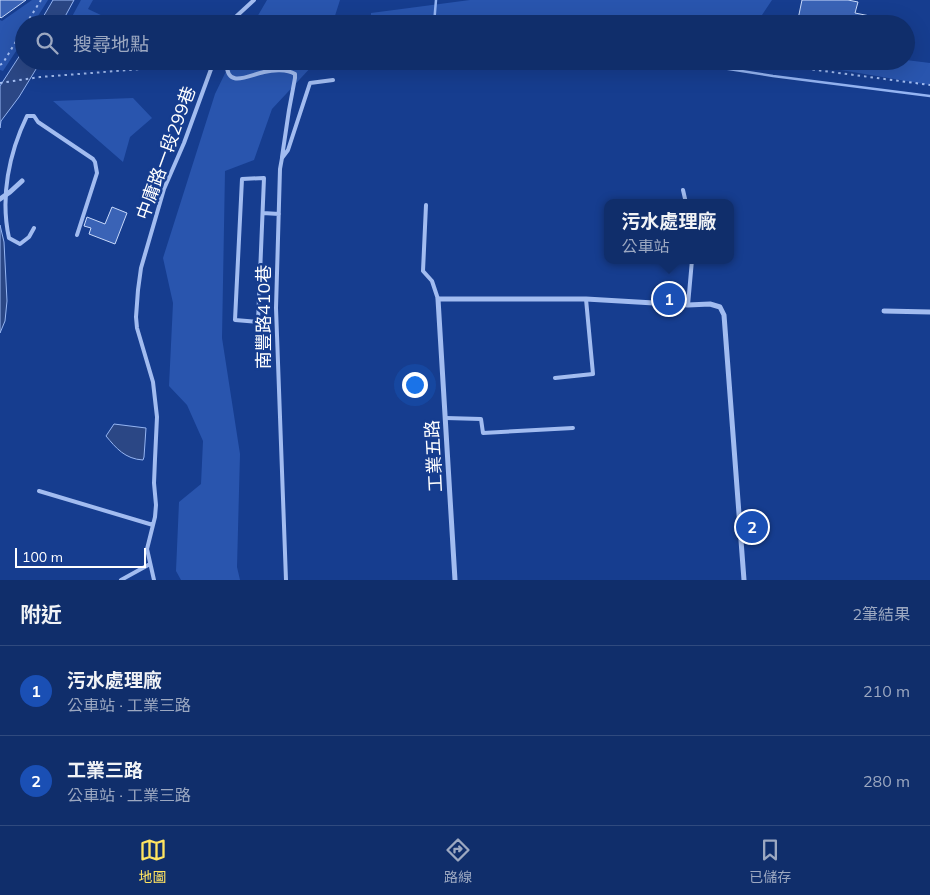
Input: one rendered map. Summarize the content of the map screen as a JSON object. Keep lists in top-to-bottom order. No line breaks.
{"streets":{"street":["工業五路"],"lane":["中庸路一段299巷","南豐路410巷"]},"scale_bar":"100 m","page":{"search":"搜尋地點","popup":["污水處理廠","公車站"],"pins":["1","2"],"scale":"100 m","heading":["附近","2筆結果"],"list":[{"mark":"1","name":"污水處理廠","note":"公車站 · 工業三路","value":"210 m"},{"mark":"2","name":"工業三路","note":"公車站 · 工業三路","value":"280 m"}],"nav":["地圖","路線","已儲存"]}}
